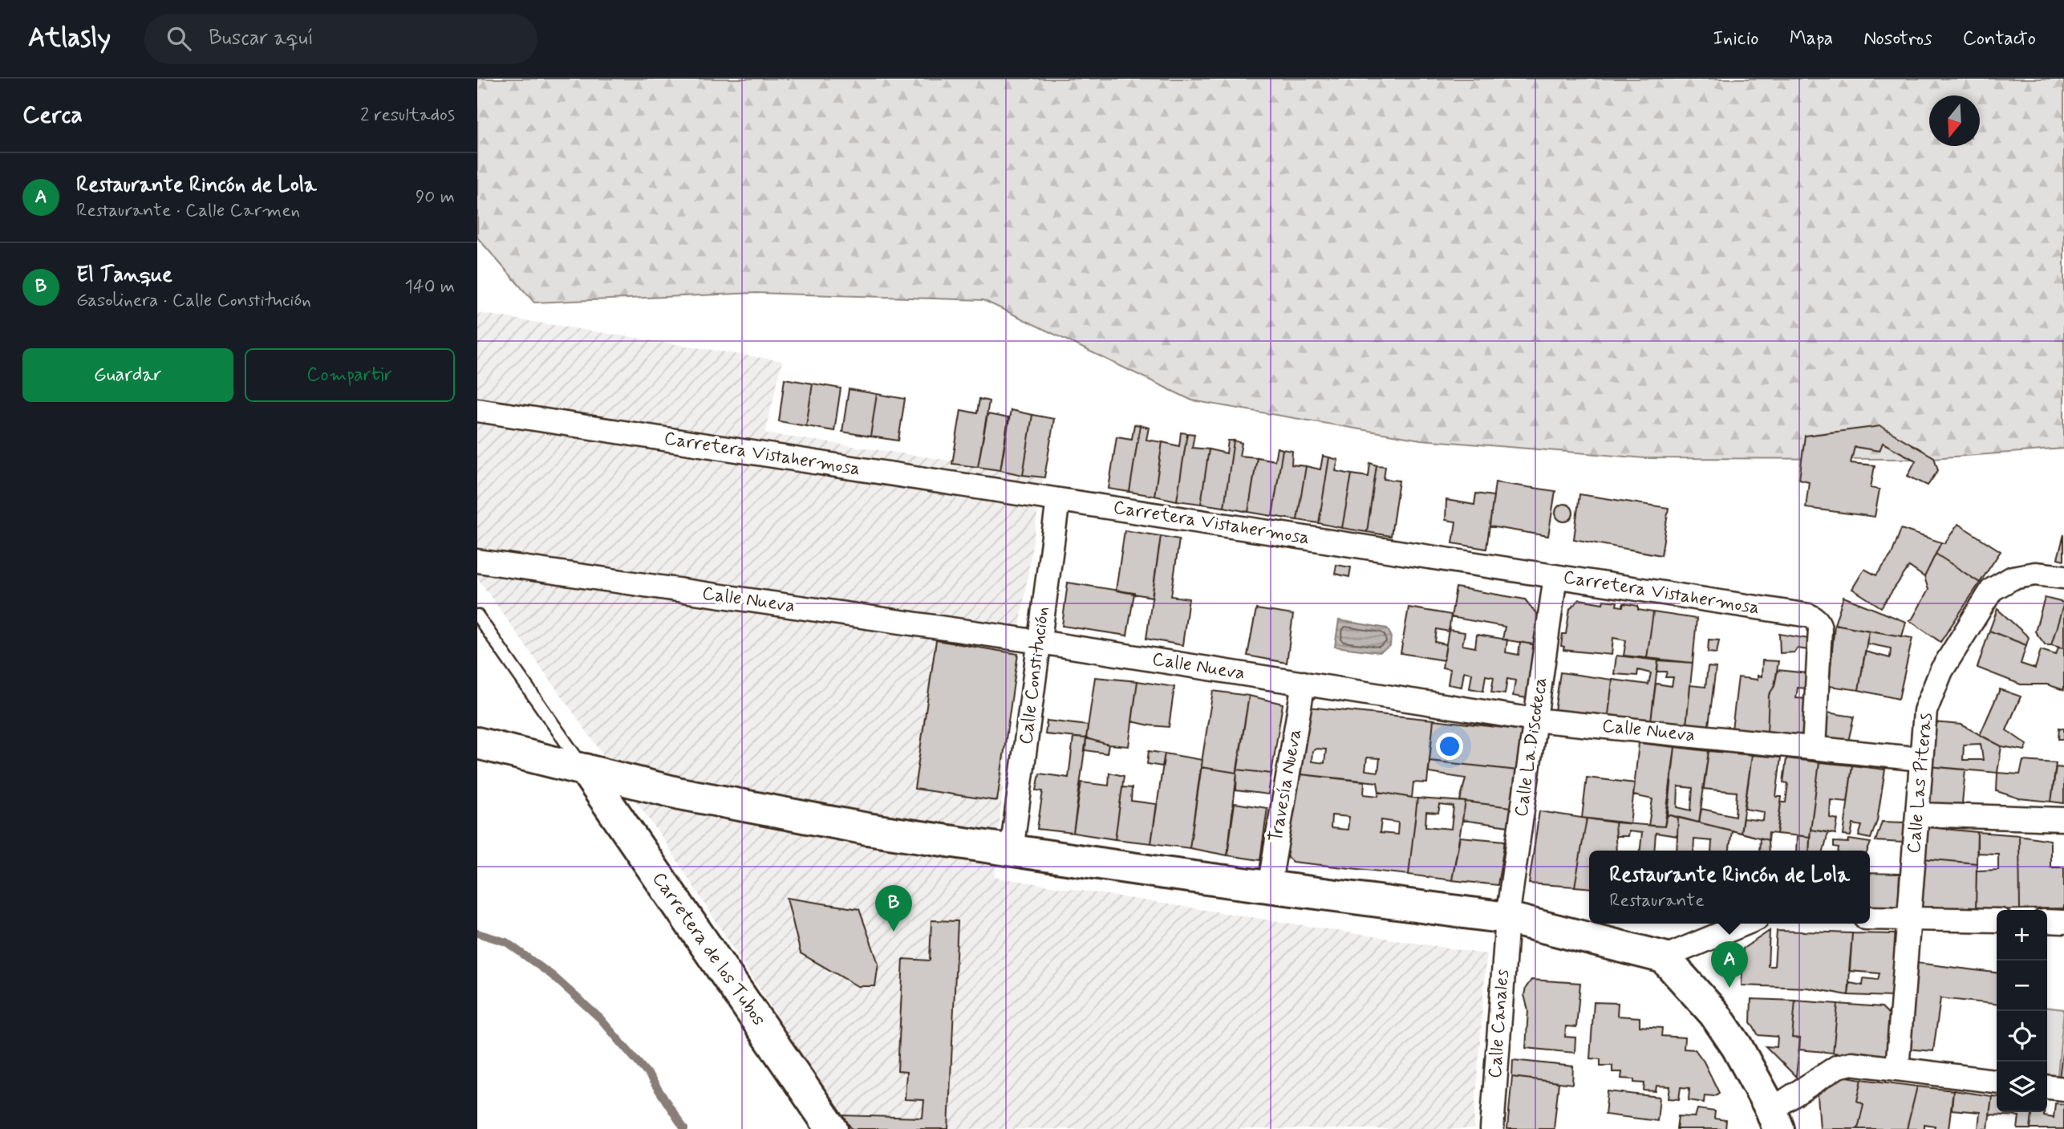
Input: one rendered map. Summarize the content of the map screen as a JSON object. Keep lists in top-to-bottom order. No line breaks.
{"streets":{"main road":["Carretera de los Tubos"],"street":["Carretera Vistahermosa","Calle Nueva","Calle Constitución","Calle La Discoteca","Calle Las Piteras","Travesía Nueva","Calle Canales"]},"crossings":[["Carretera Vistahermosa","Calle Nueva"],["Carretera Vistahermosa","Calle Constitución"],["Carretera Vistahermosa","Calle La Discoteca"],["Calle Nueva","Calle Constitución"],["Calle Nueva","Calle La Discoteca"],["Calle Nueva","Calle Las Piteras"],["Calle Nueva","Travesía Nueva"],["Calle La Discoteca","Calle Canales"]],"north":"bottom","page":{"header":"Atlasly","search":"Buscar aquí","nav":["Inicio","Mapa","Nosotros","Contacto"],"heading":["Cerca","2 resultados"],"list":[{"mark":"A","name":"Restaurante Rincón de Lola","note":"Restaurante · Calle Carmen","value":"90 m"},{"mark":"B","name":"El Tanque","note":"Gasolinera · Calle Constitución","value":"140 m"}],"buttons":["Guardar","Compartir"],"popup":["Restaurante Rincón de Lola","Restaurante"],"pins":["B","A"],"map_buttons":["+","−"]}}
